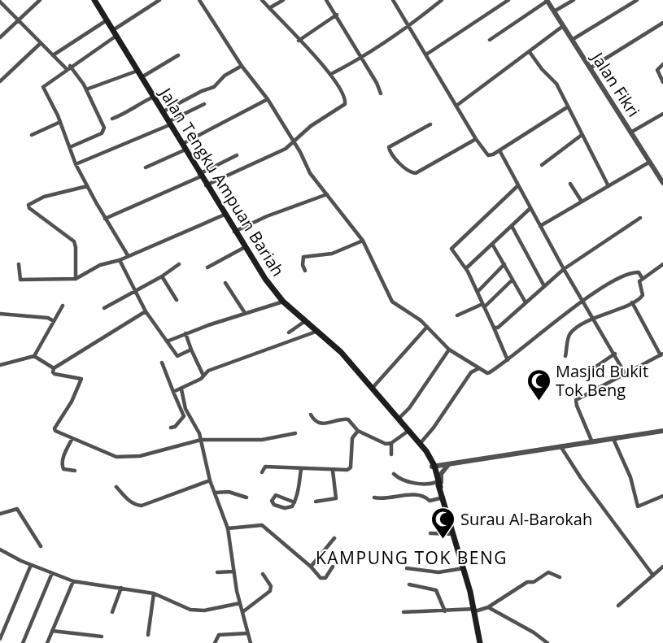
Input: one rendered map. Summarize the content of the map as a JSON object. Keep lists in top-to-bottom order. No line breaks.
{"streets":{"main road":["Jalan Tengku Ampuan Bariah"],"street":["Jalan Fikri"]},"districts":["KAMPUNG TOK BENG"],"places":{"mosque":["Masjid Bukit Tok Beng","Surau Al-Barokah"]}}
